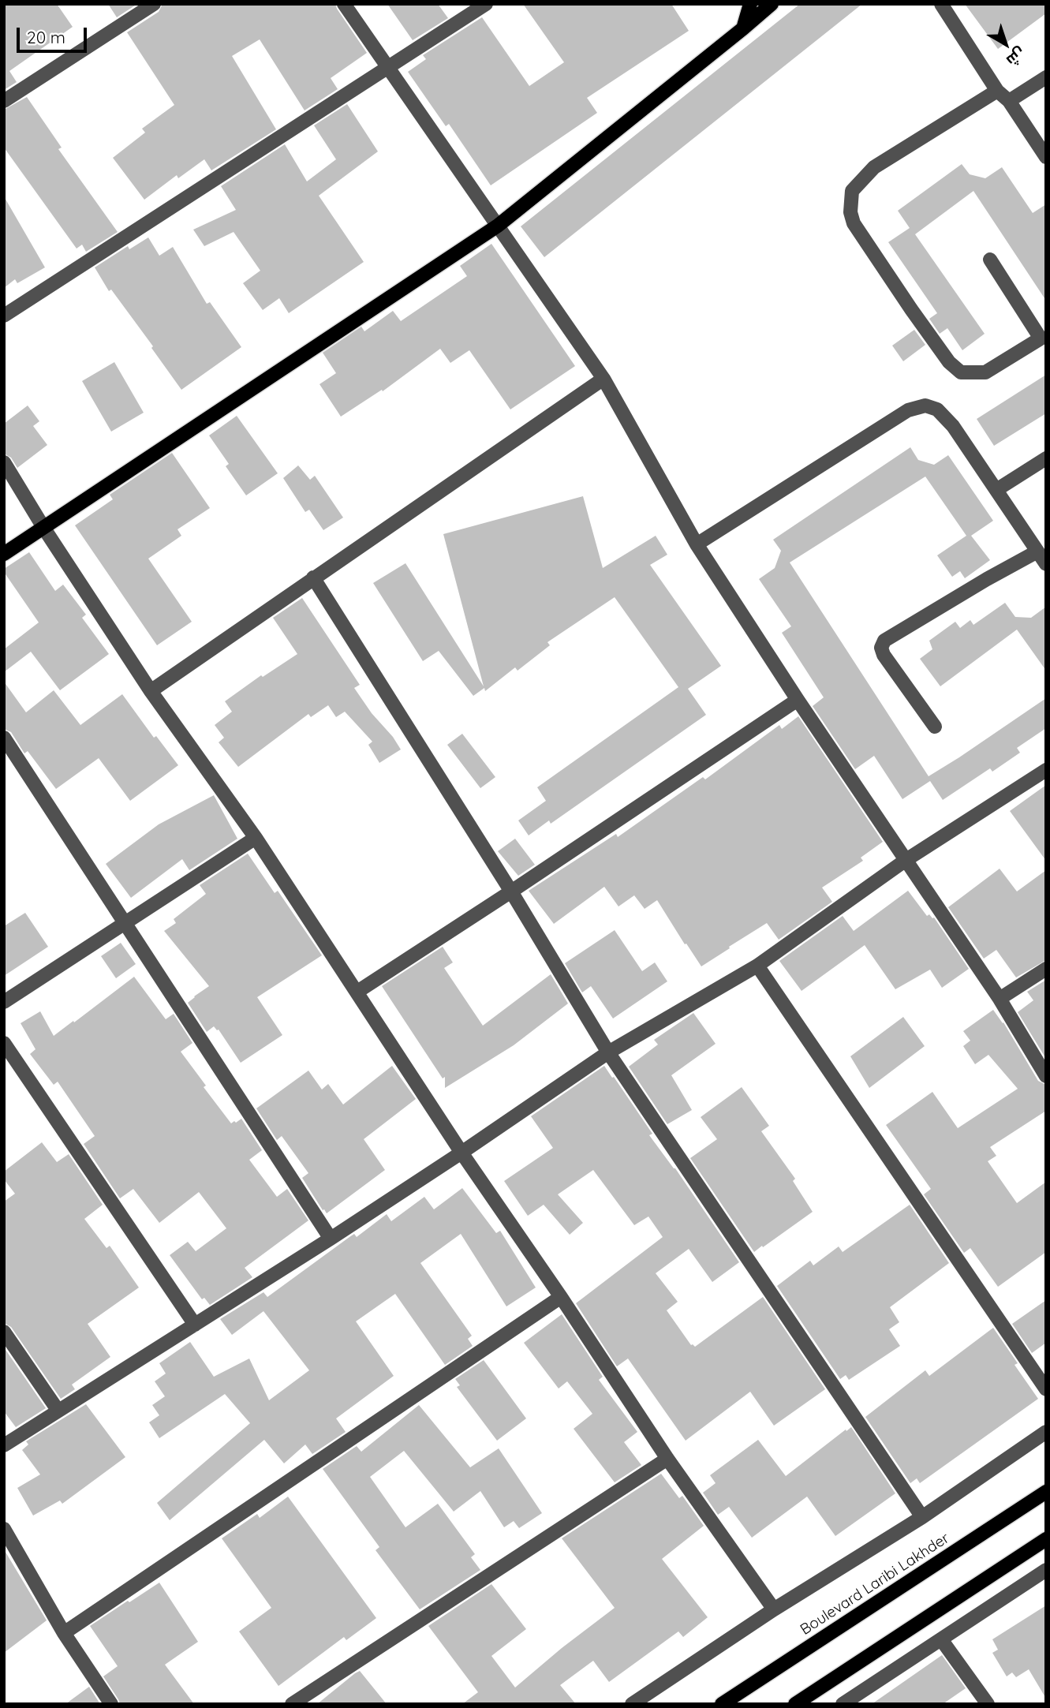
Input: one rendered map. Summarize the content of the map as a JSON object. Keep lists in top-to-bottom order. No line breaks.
{"streets":{"main road":["Boulevard Laribi Lakhder"]},"scale_bar":"20 m","north":"bottom right"}
